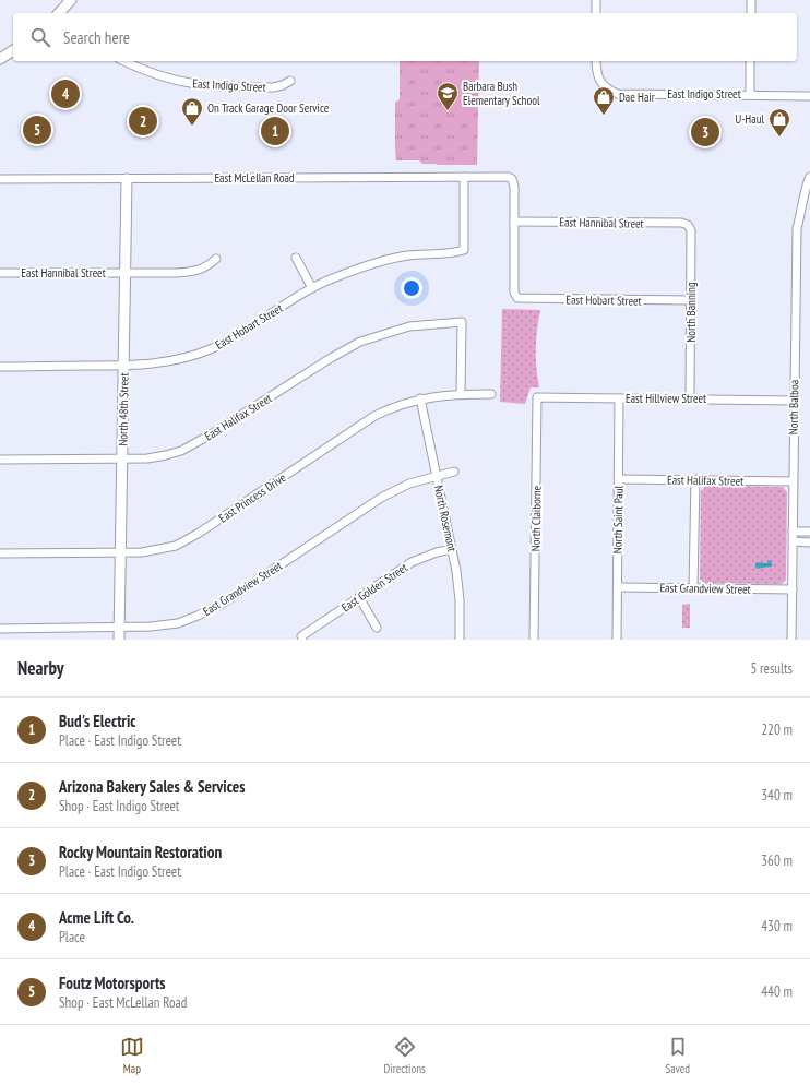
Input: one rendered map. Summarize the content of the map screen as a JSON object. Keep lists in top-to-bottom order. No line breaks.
{"streets":{"street":["East Indigo Street","East McLellan Road","East Hannibal Street","East Hobart Street","North Banning","East Hillview Street","North Balboa","North 48th Street","East Halifax Street","East Princess Drive","North Rosemont","North Claiborne","North Saint Paul","East Golden Street","East Grandview Street"]},"crossings":[["East McLellan Road","East Hannibal Street"],["East McLellan Road","East Hobart Street"],["East McLellan Road","North 48th Street"],["East Hannibal Street","East Hobart Street"],["East Hannibal Street","North Banning"],["East Hannibal Street","North 48th Street"],["East Hobart Street","North Banning"],["East Hobart Street","North 48th Street"],["North Banning","East Hillview Street"],["East Hillview Street","North Balboa"],["East Hillview Street","North Claiborne"],["East Hillview Street","North Saint Paul"],["North Balboa","East Halifax Street"],["North Balboa","East Grandview Street"],["North 48th Street","East Halifax Street"],["North 48th Street","East Princess Drive"],["North 48th Street","East Grandview Street"],["East Halifax Street","East Princess Drive"],["East Halifax Street","North Saint Paul"],["East Princess Drive","North Rosemont"],["North Rosemont","East Golden Street"],["North Rosemont","East Grandview Street"],["North Saint Paul","East Grandview Street"]],"places":{"school or university":["Barbara Bush Elementary School"],"shop":["Dae Hair","On Track Garage Door Service","U-Haul"]},"page":{"search":"Search here","pins":["4","2","5","1","3"],"heading":["Nearby","5 results"],"list":[{"mark":"1","name":"Bud's Electric","note":"Place · East Indigo Street","value":"220 m"},{"mark":"2","name":"Arizona Bakery Sales & Services","note":"Shop · East Indigo Street","value":"340 m"},{"mark":"3","name":"Rocky Mountain Restoration","note":"Place · East Indigo Street","value":"360 m"},{"mark":"4","name":"Acme Lift Co.","note":"Place","value":"430 m"},{"mark":"5","name":"Foutz Motorsports","note":"Shop · East McLellan Road","value":"440 m"}],"nav":["Map","Directions","Saved"]}}
